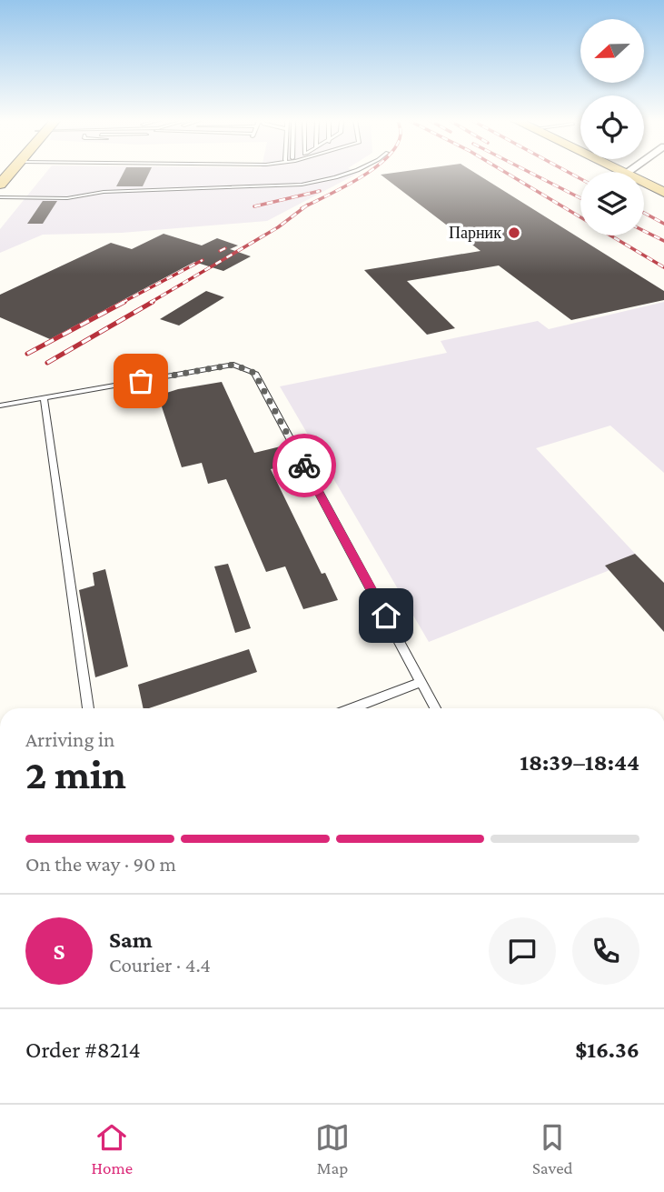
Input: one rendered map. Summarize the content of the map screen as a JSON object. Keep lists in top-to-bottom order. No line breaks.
{"places":["Парник"],"north":"left","page":{"heading":["2 min","Arriving in","18:39–18:44"],"panel":["Sam","Courier · 4.4","Order #8214","$16.36"],"bar":"On the way · 90 m","round":"S","tabs":["Home","Map","Saved"]}}
